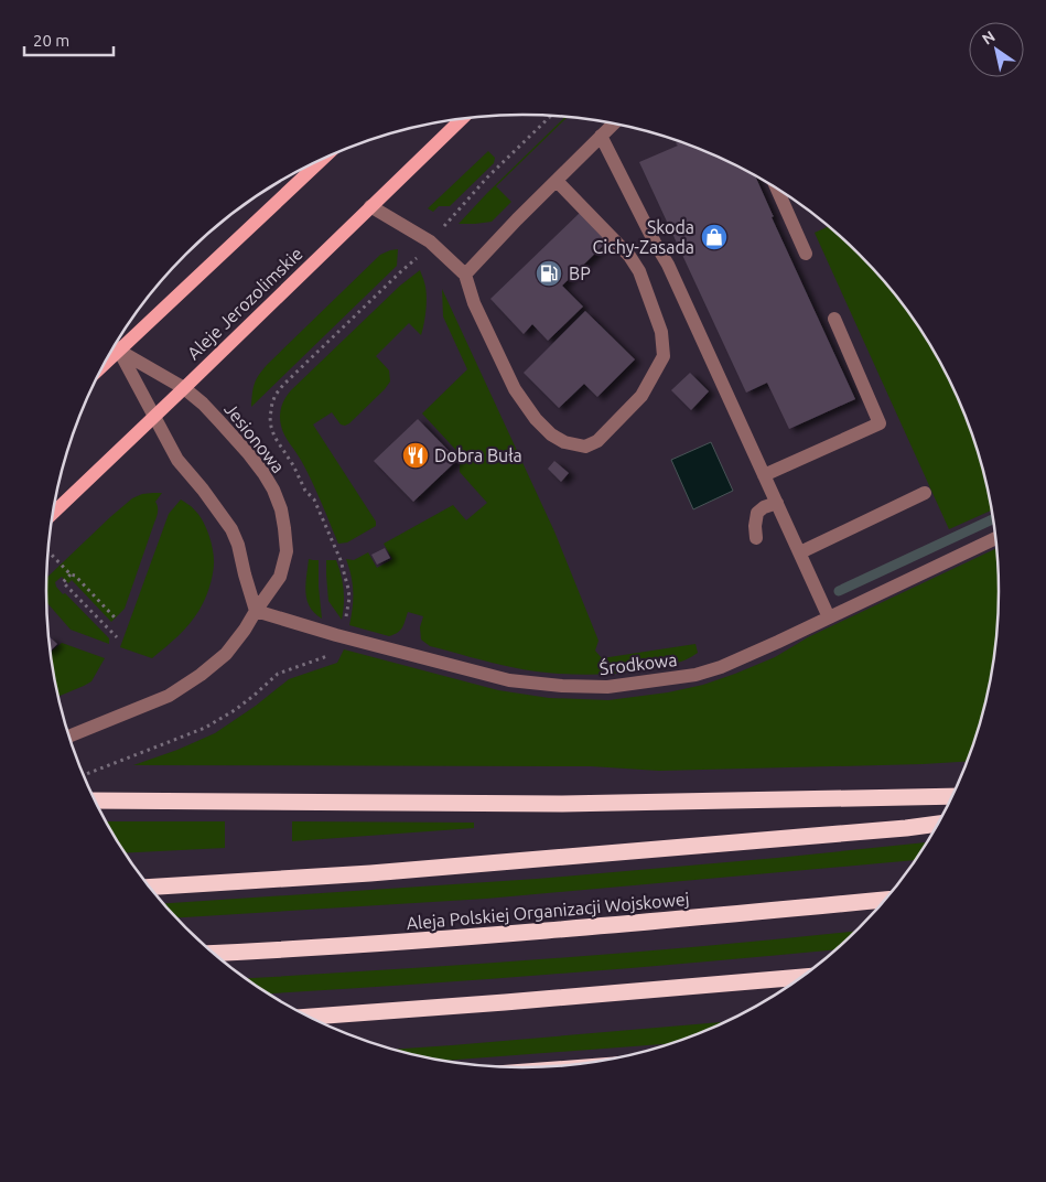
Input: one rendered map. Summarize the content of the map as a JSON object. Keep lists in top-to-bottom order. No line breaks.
{"streets":{"highway":["Aleja Polskiej Organizacji Wojskowej"],"main road":["Aleje Jerozolimskie"],"street":["Jesionowa","Środkowa"]},"crossings":[["Aleje Jerozolimskie","Jesionowa"],["Jesionowa","Środkowa"]],"places":{"shop":["Skoda Cichy-Zasada"],"fuel station":["BP"],"restaurant":["Dobra Buła"]},"scale_bar":"20 m","north":"top left"}
